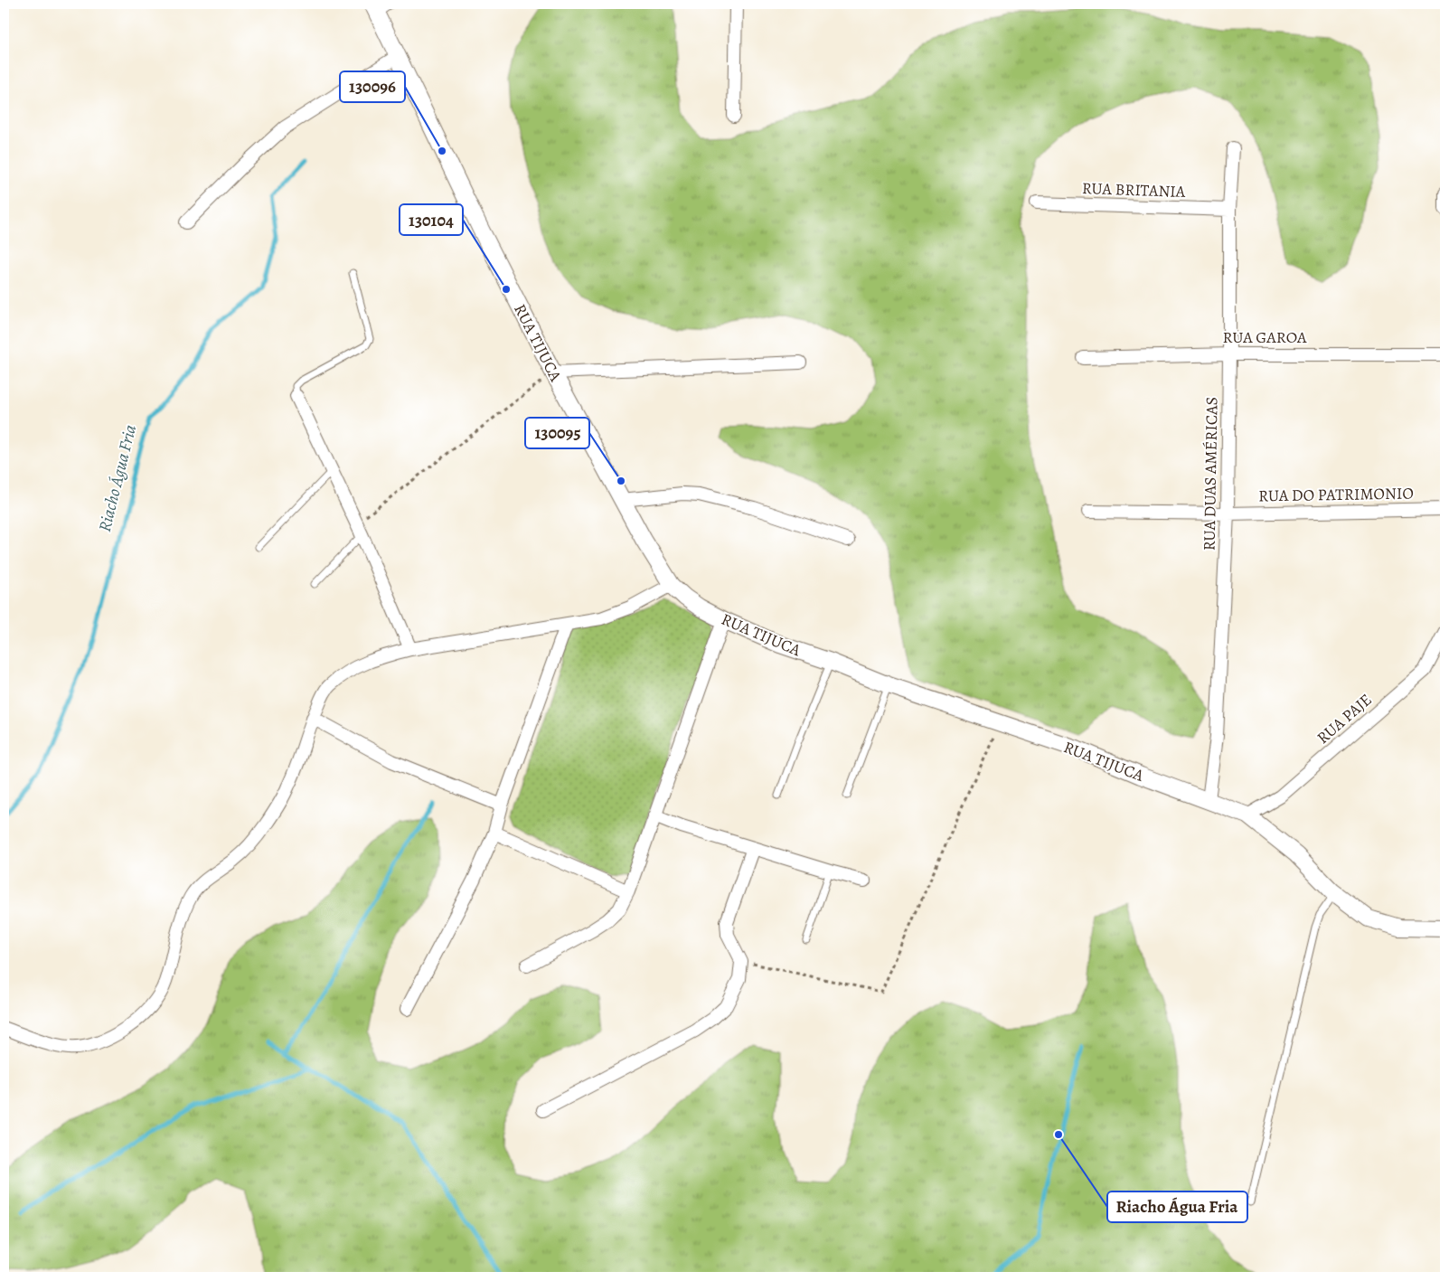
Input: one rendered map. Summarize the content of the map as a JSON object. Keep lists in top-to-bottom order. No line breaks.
{"streets":{"street":["RUA BRITANIA","RUA GAROA","RUA TIJUCA","RUA DUAS AMÉRICAS","RUA DO PATRIMONIO","RUA PAJE"]},"crossings":[["RUA BRITANIA","RUA DUAS AMÉRICAS"],["RUA GAROA","RUA DUAS AMÉRICAS"],["RUA TIJUCA","RUA DUAS AMÉRICAS"],["RUA TIJUCA","RUA PAJE"],["RUA DUAS AMÉRICAS","RUA DO PATRIMONIO"]],"water":["Riacho Água Fria"],"places":["130096","130104","130095","Riacho Água Fria"]}
